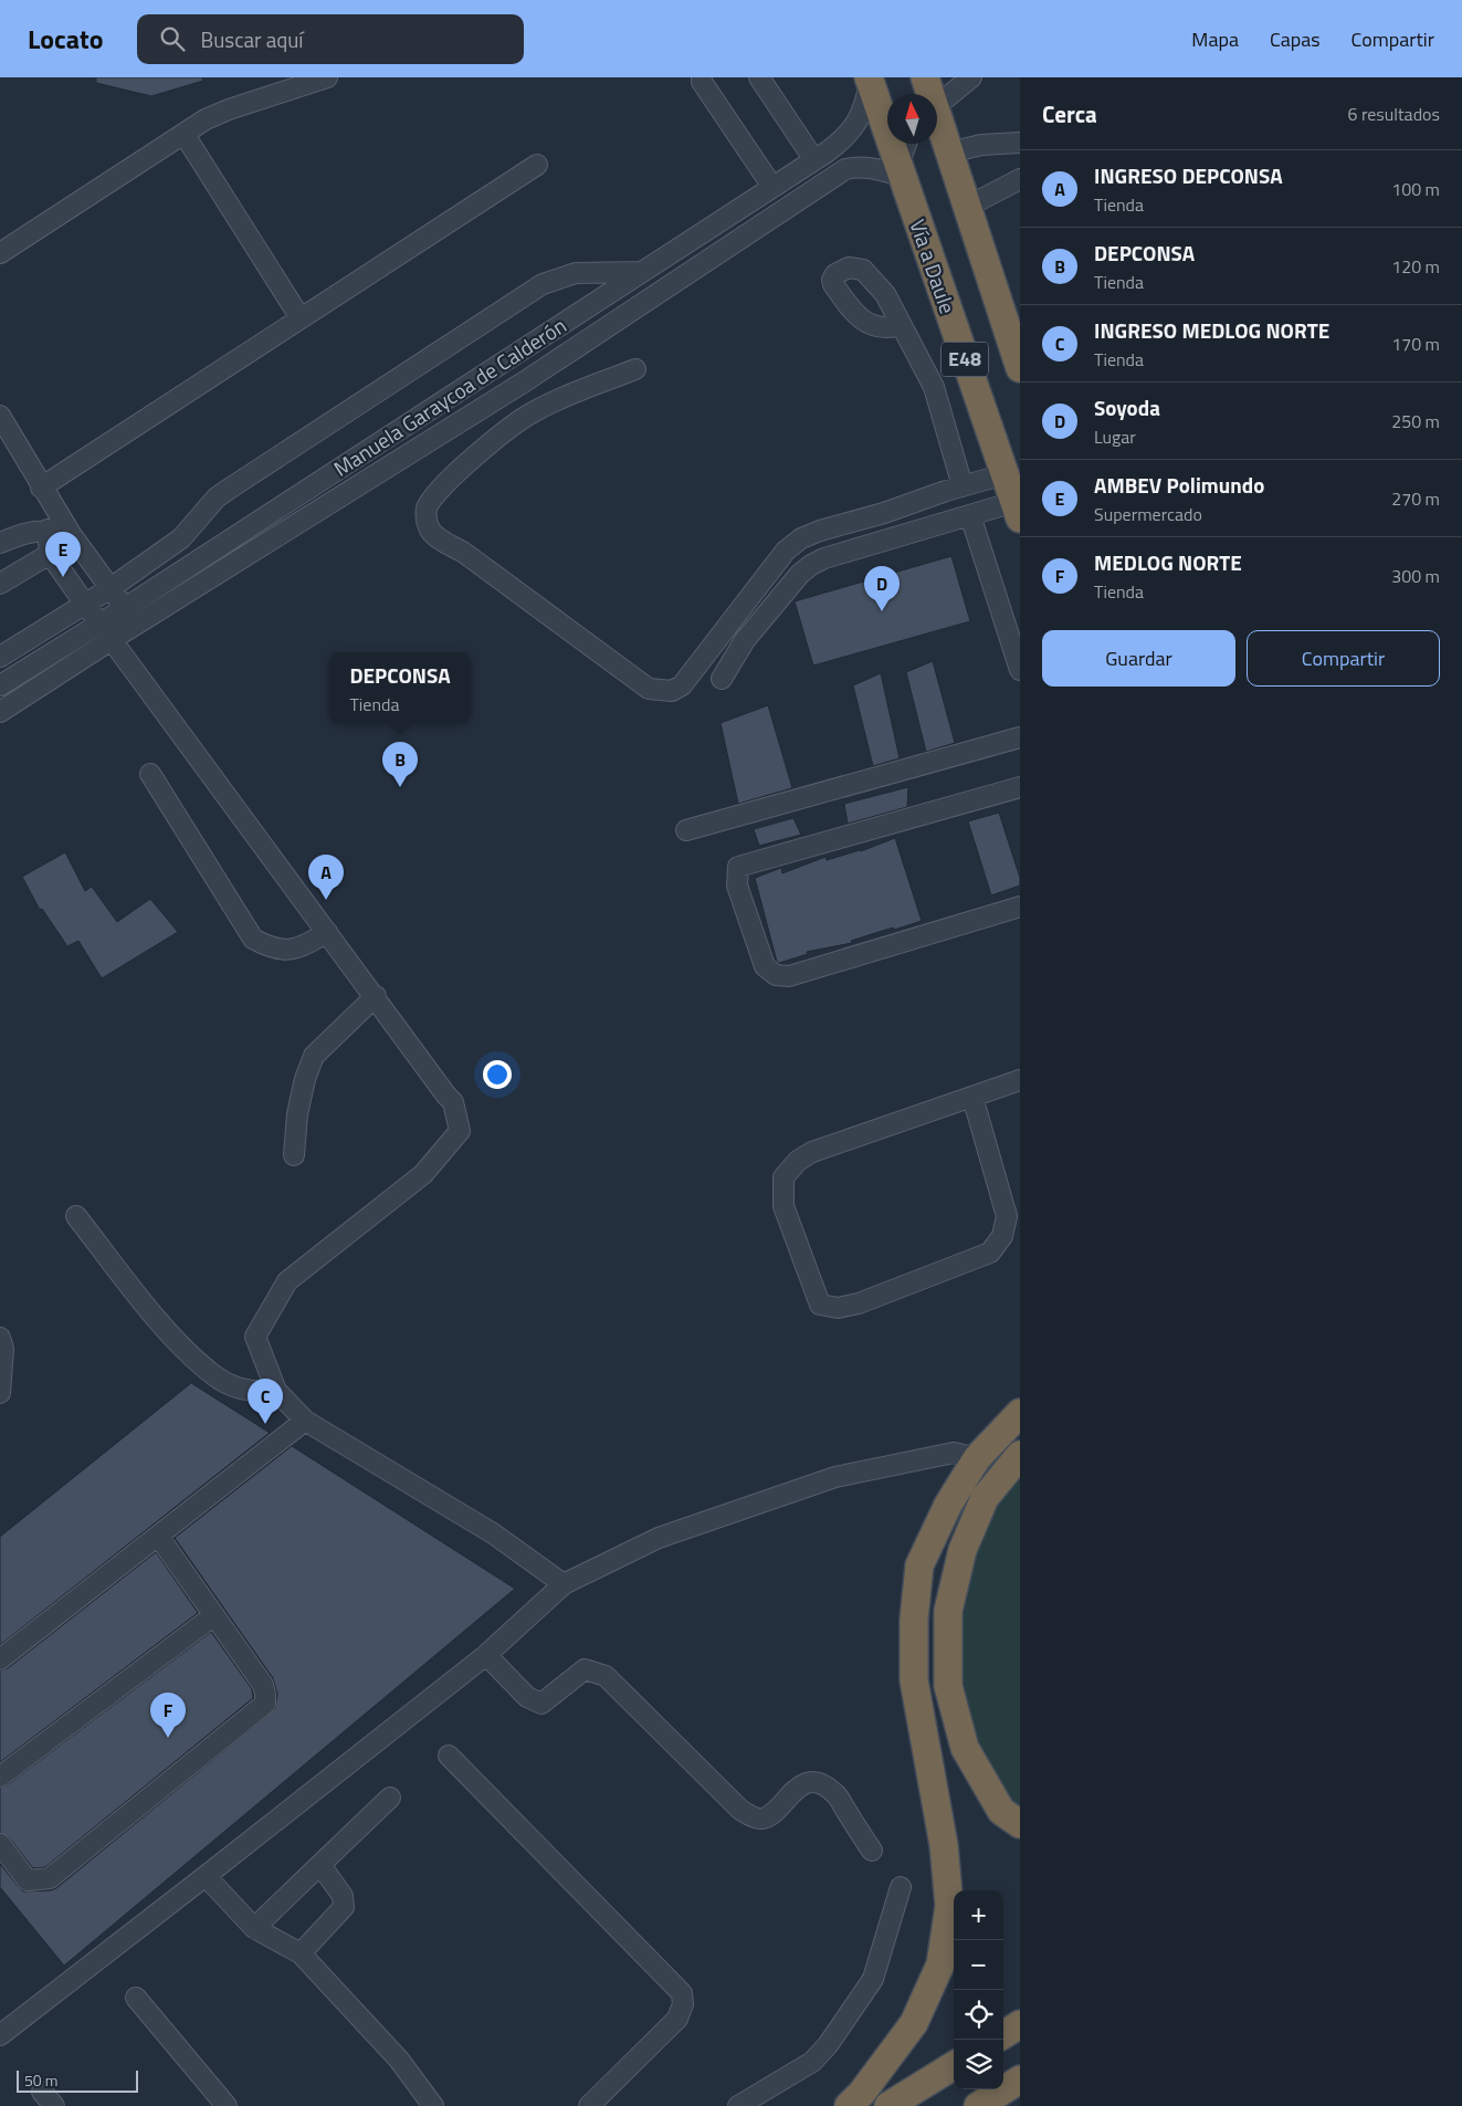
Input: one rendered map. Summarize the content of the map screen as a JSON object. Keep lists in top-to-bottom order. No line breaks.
{"streets":{"highway":["Vía a Daule","E48"],"street":["Manuela Garaycoa de Calderón"]},"crossings":[["Vía a Daule","Manuela Garaycoa de Calderón"]],"scale_bar":"50 m","north":"top","page":{"header":"Locato","search":"Buscar aquí","nav":["Mapa","Capas","Compartir"],"heading":["Cerca","6 resultados"],"list":[{"mark":"A","name":"INGRESO DEPCONSA","note":"Tienda","value":"100 m"},{"mark":"B","name":"DEPCONSA","note":"Tienda","value":"120 m"},{"mark":"C","name":"INGRESO MEDLOG NORTE","note":"Tienda","value":"170 m"},{"mark":"D","name":"Soyoda","note":"Lugar","value":"250 m"},{"mark":"E","name":"AMBEV Polimundo","note":"Supermercado","value":"270 m"},{"mark":"F","name":"MEDLOG NORTE","note":"Tienda","value":"300 m"}],"pins":["E","D","B","A","C","F"],"buttons":["Guardar","Compartir"],"popup":["DEPCONSA","Tienda"],"map_buttons":["+","−"],"scale":"50 m"}}
